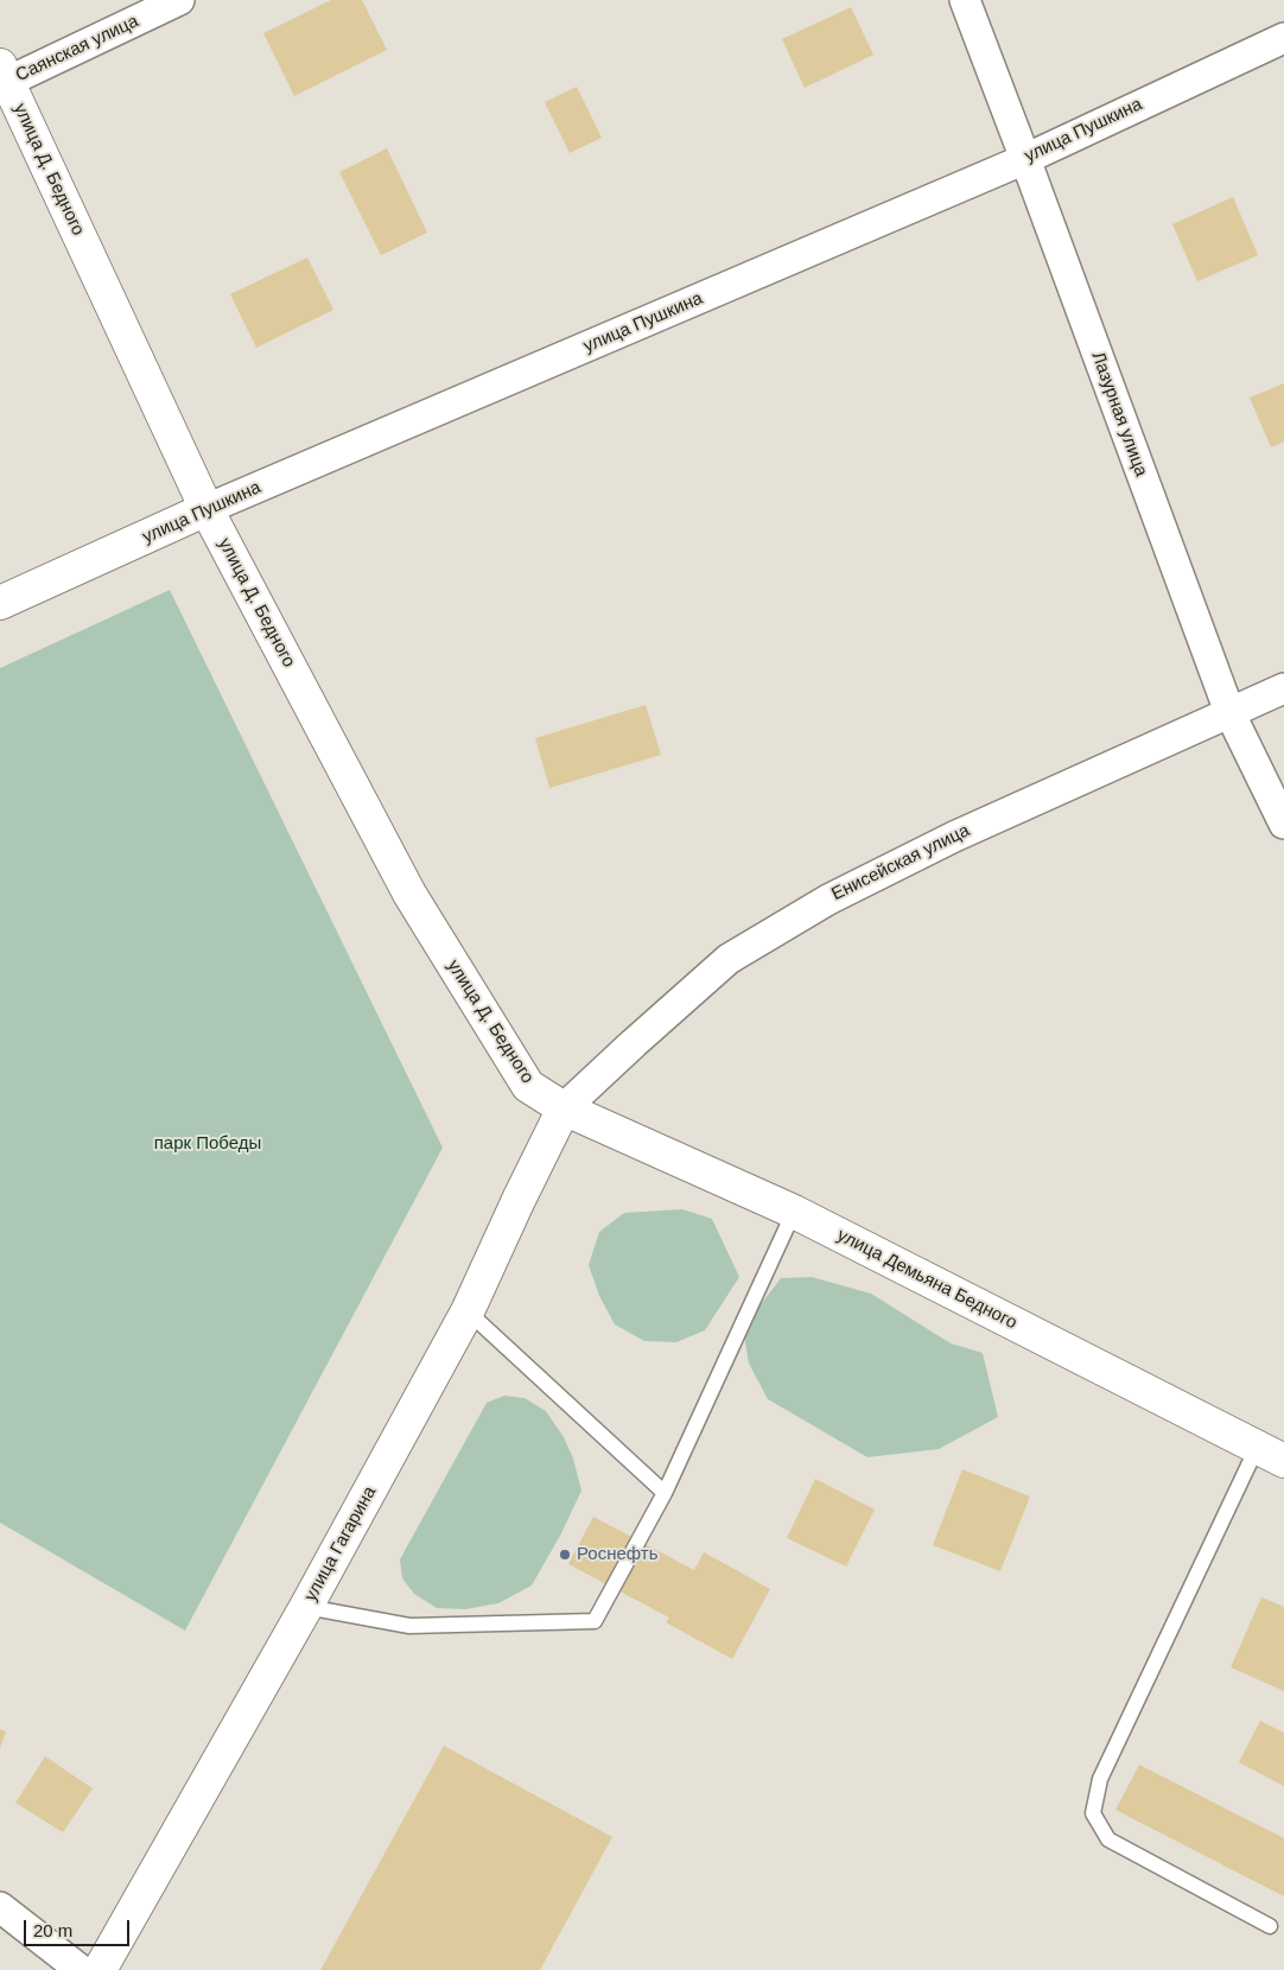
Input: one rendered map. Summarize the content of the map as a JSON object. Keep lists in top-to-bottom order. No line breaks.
{"streets":{"street":["Саянская улица","улица Пушкина","улица Д. Бедного","Лазурная улица","Енисейская улица","улица Демьяна Бедного","улица Гагарина"]},"crossings":[["Саянская улица","улица Д. Бедного"],["улица Пушкина","улица Д. Бедного"],["улица Пушкина","Лазурная улица"],["улица Д. Бедного","Енисейская улица"],["улица Д. Бедного","улица Демьяна Бедного"],["улица Д. Бедного","улица Гагарина"],["Лазурная улица","Енисейская улица"],["Енисейская улица","улица Демьяна Бедного"],["Енисейская улица","улица Гагарина"],["улица Демьяна Бедного","улица Гагарина"]],"parks":["парк Победы"],"places":["Роснефть"],"scale_bar":"20 m"}
